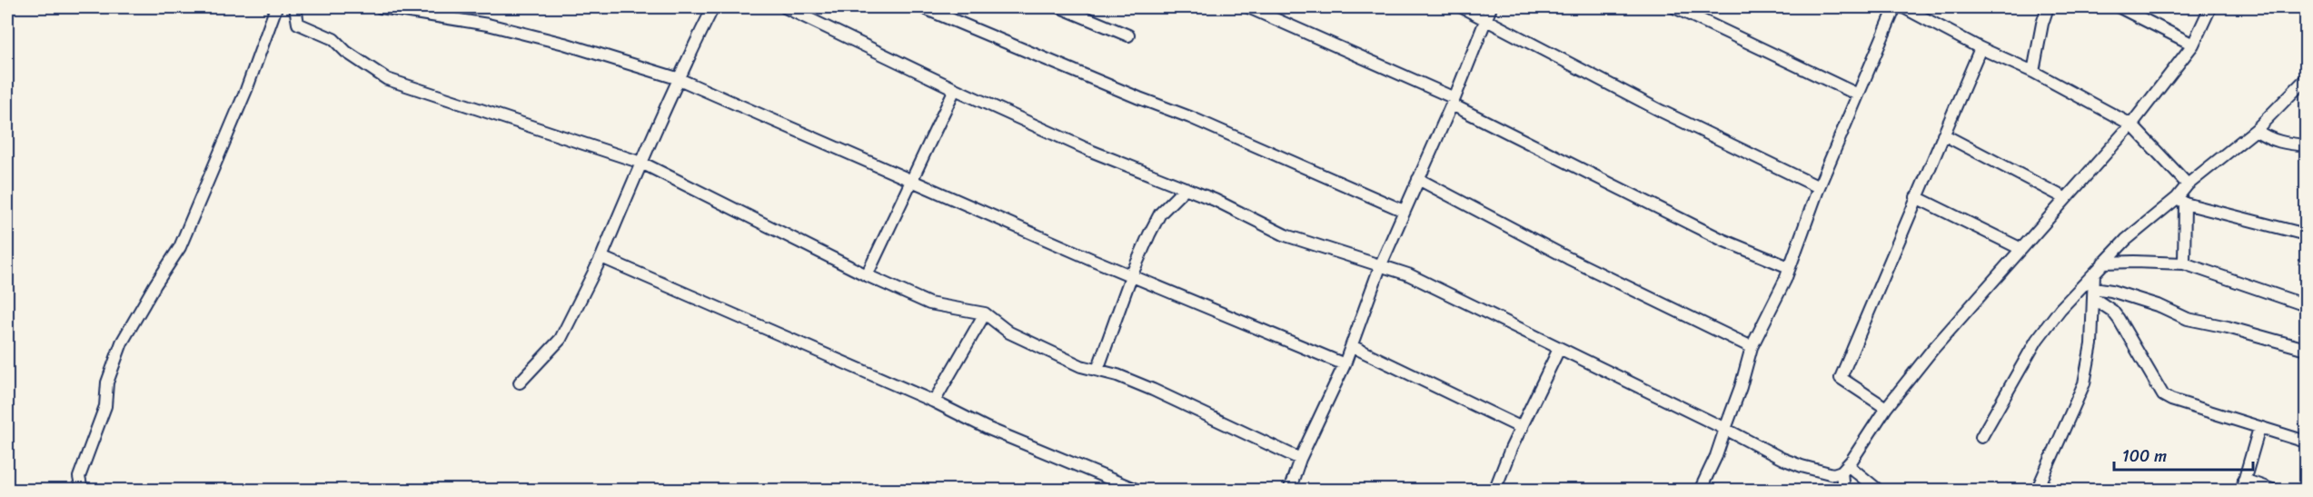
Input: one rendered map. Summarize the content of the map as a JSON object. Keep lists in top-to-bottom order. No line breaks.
{"scale_bar":"100 m"}
